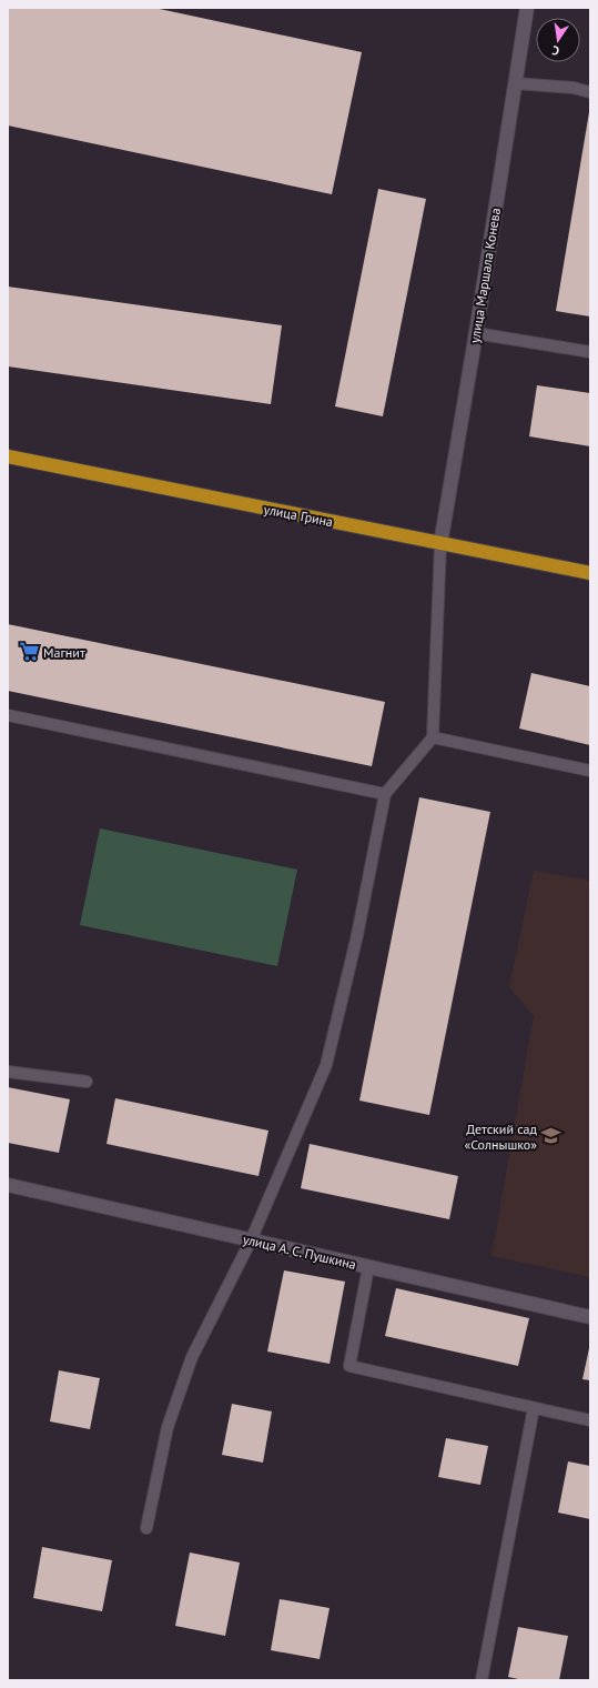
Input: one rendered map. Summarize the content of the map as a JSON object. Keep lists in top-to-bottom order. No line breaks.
{"streets":{"highway":["улица Грина"],"street":["улица Маршала Конева","улица А. С. Пушкина"]},"crossings":[["улица Маршала Конева","улица Грина"]],"places":{"supermarket":["Магнит"],"school or university":["Детский сад «Солнышко»"]},"north":"bottom"}
